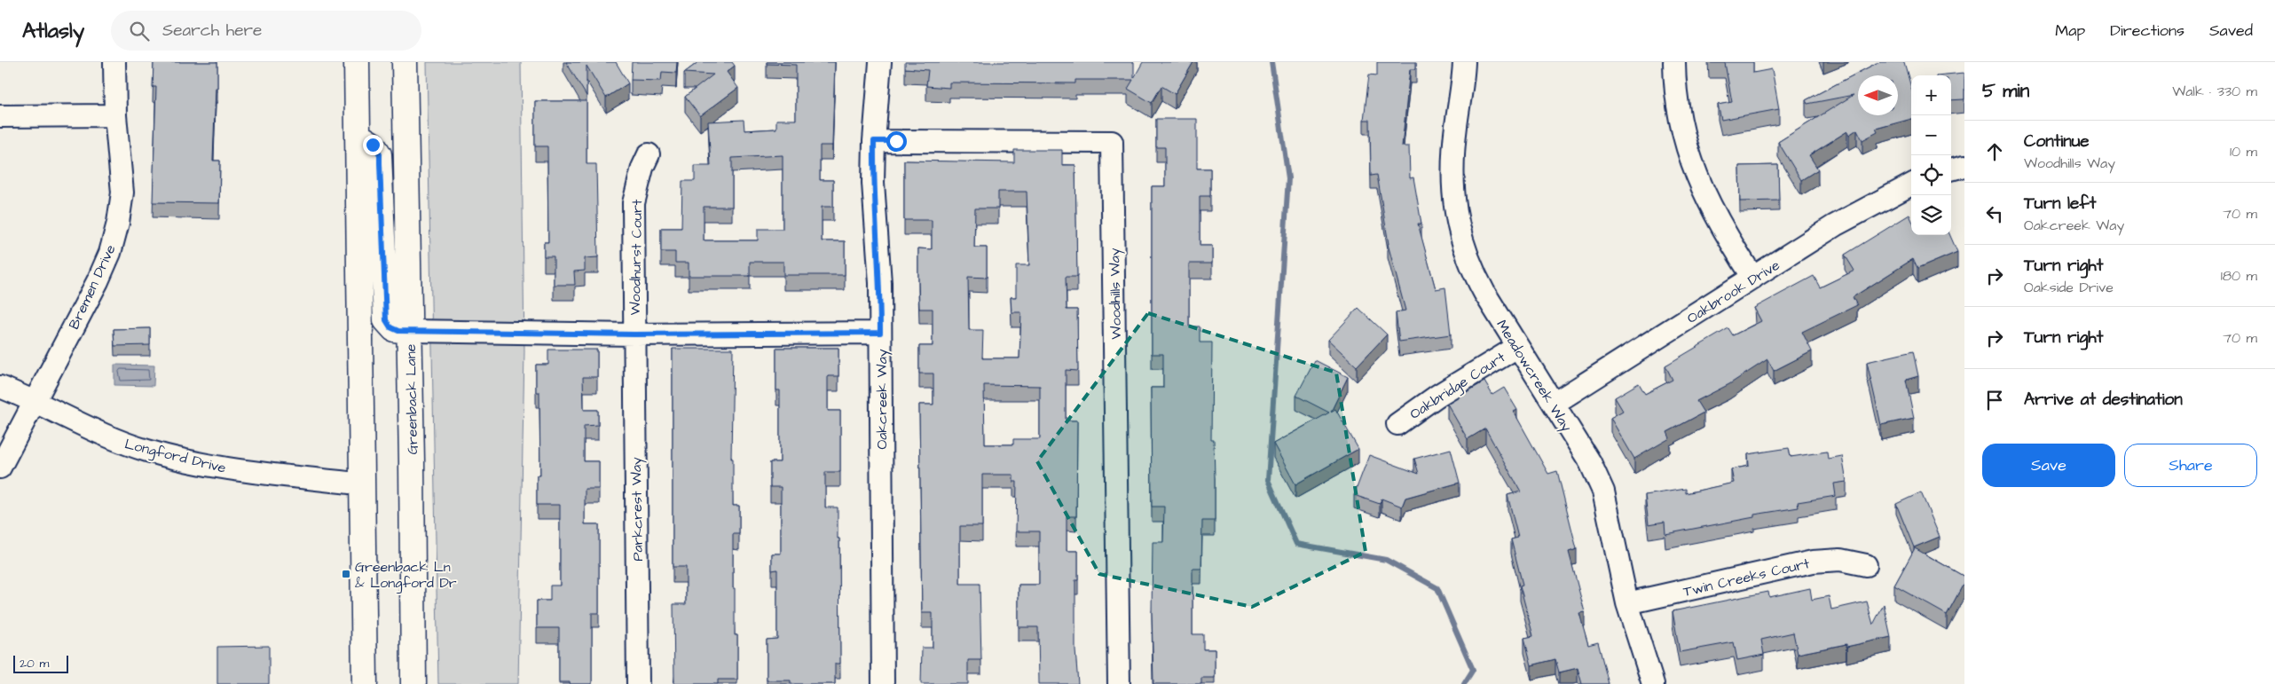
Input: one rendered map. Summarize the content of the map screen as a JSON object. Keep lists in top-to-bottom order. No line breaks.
{"streets":{"main road":["Greenback Lane"],"street":["Woodhurst Court","Bremen Drive","Oakbrook Drive","Woodhills Way","Meadowcreek Way","Oakbridge Court","Oakcreek Way","Longford Drive","Parkcrest Way","Twin Creeks Court"]},"crossings":[["Woodhurst Court","Parkcrest Way"],["Bremen Drive","Longford Drive"],["Oakbrook Drive","Meadowcreek Way"],["Woodhills Way","Oakcreek Way"],["Meadowcreek Way","Oakbridge Court"],["Meadowcreek Way","Twin Creeks Court"]],"places":{"transit":["Greenback Ln & Longford Dr"]},"scale_bar":"20 m","north":"left","page":{"header":"Atlasly","search":"Search here","nav":["Map","Directions","Saved"],"heading":["5 min","Walk · 330 m"],"map_buttons":["+","−"],"list":[["Continue","Woodhills Way","10 m"],["Turn left","Oakcreek Way","70 m"],["Turn right","Oakside Drive","180 m"],["Turn right","70 m"],"Arrive at destination"],"buttons":["Save","Share"],"scale":"20 m"}}
